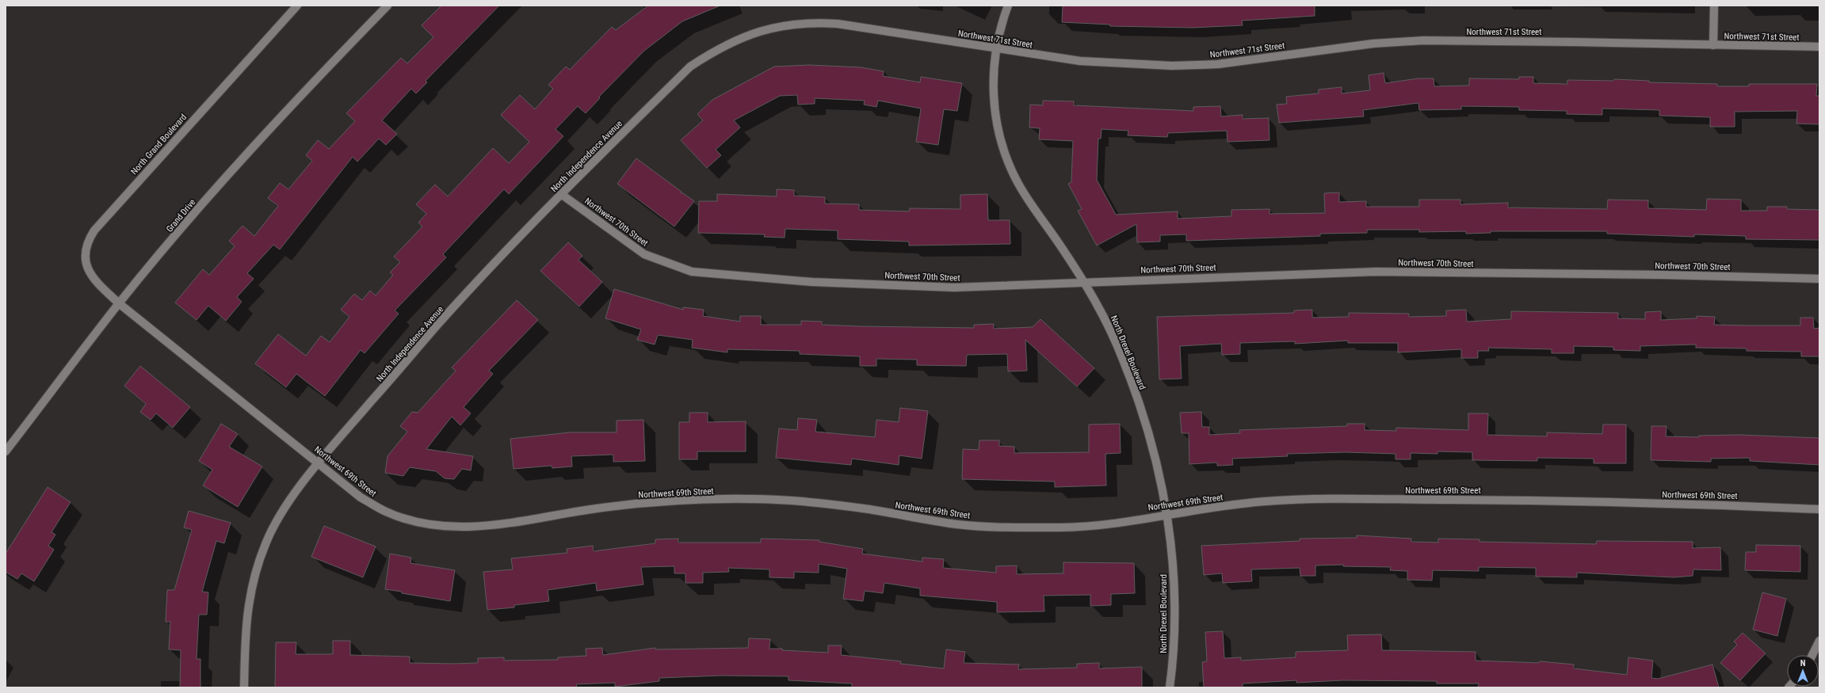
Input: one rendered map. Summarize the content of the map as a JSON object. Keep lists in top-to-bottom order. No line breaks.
{"streets":{"street":["Northwest 71st Street","North Grand Boulevard","North Independence Avenue","Grand Drive","Northwest 70th Street","North Drexel Boulevard","Northwest 69th Street"]},"crossings":[["Northwest 71st Street","North Independence Avenue"],["Northwest 71st Street","North Drexel Boulevard"],["North Grand Boulevard","Grand Drive"],["North Grand Boulevard","Northwest 69th Street"],["North Independence Avenue","Northwest 70th Street"],["North Independence Avenue","Northwest 69th Street"],["Grand Drive","Northwest 69th Street"],["Northwest 70th Street","North Drexel Boulevard"],["North Drexel Boulevard","Northwest 69th Street"]],"north":"top"}
